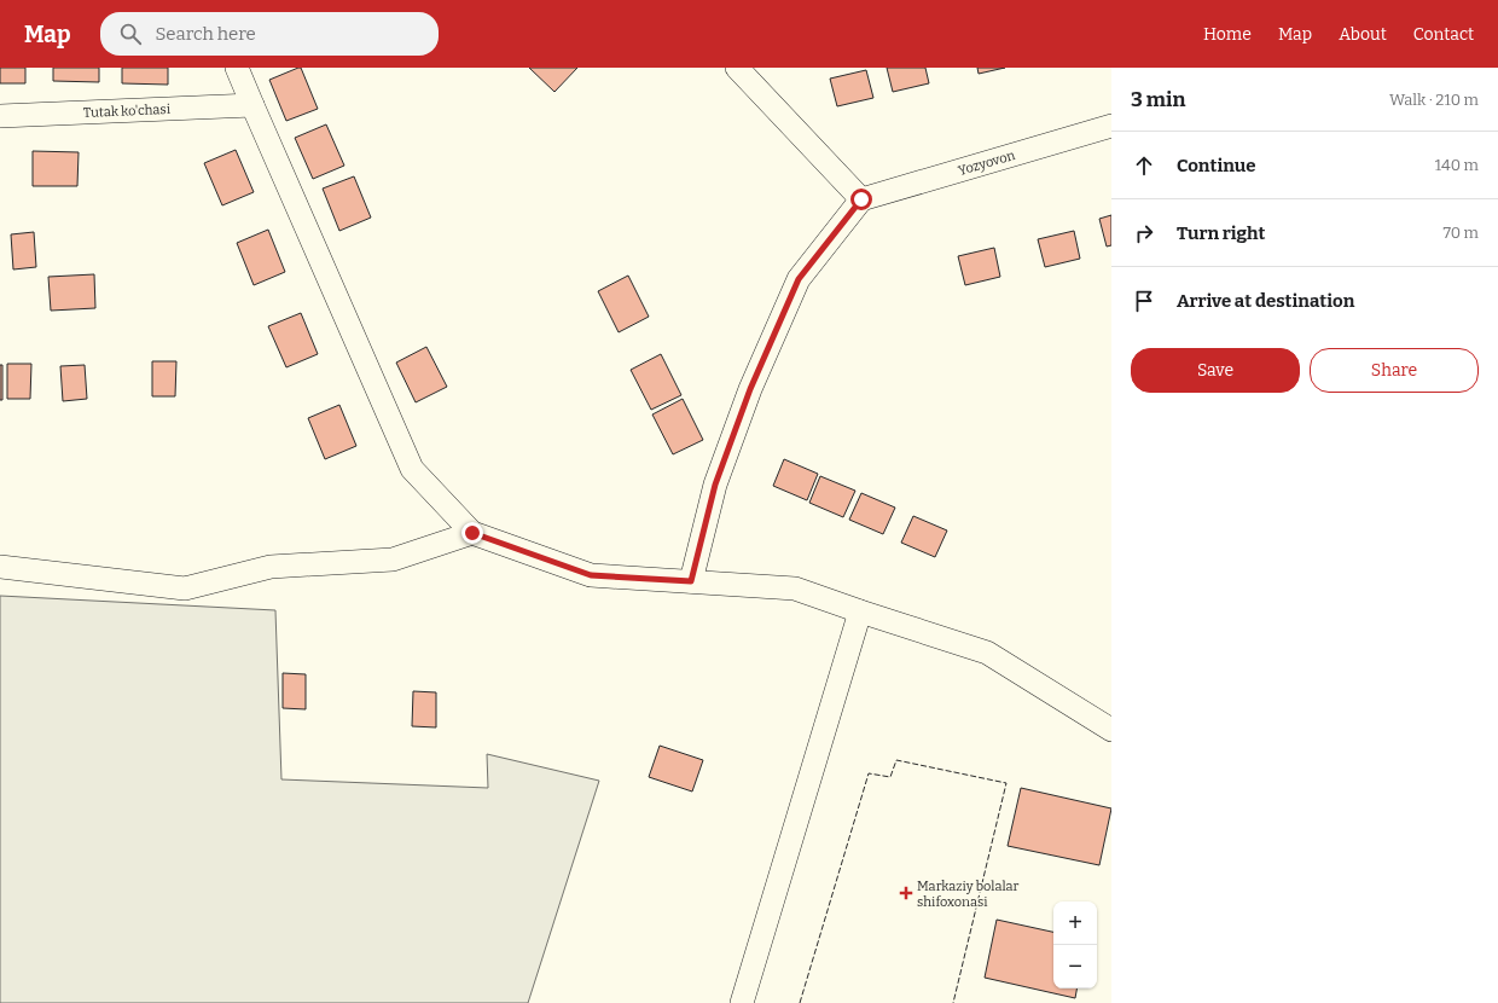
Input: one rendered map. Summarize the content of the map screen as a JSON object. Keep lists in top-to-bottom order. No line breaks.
{"streets":{"street":["Tutak ko'chasi","Yozyovon"]},"places":{"health":["Markaziy bolalar shifoxonasi"]},"page":{"header":"Map","search":"Search here","nav":["Home","Map","About","Contact"],"heading":["3 min","Walk · 210 m"],"list":[["Continue","140 m"],["Turn right","70 m"],"Arrive at destination"],"buttons":["Save","Share"],"map_buttons":["+","−"]}}
